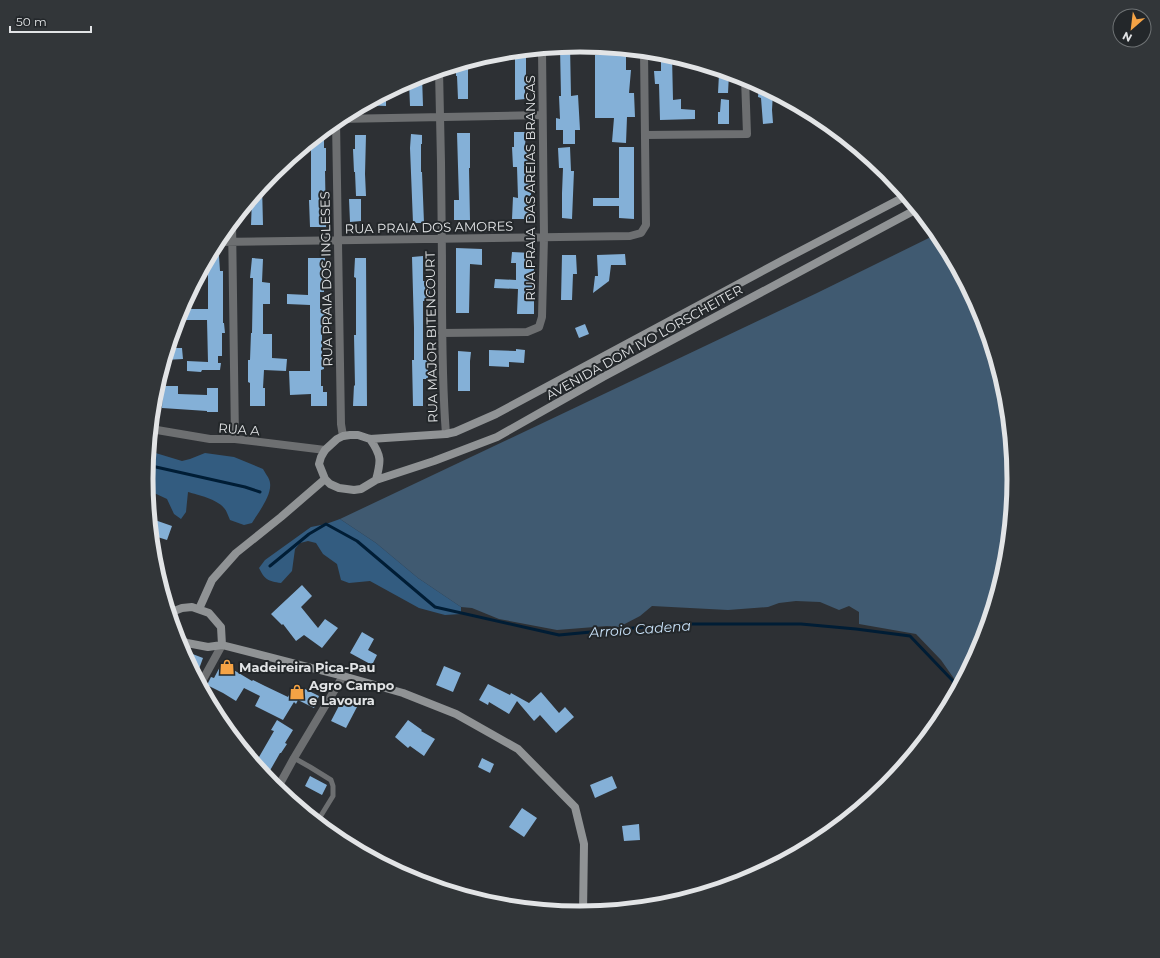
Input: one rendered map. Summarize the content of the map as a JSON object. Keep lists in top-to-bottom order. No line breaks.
{"streets":{"main road":["AVENIDA DOM IVO LORSCHEITER"],"street":["RUA PRAIA DAS AREIAS BRANCAS","RUA PRAIA DOS AMORES","RUA PRAIA DOS INGLESES","RUA MAJOR BITENCOURT","RUA A"]},"crossings":[["RUA PRAIA DAS AREIAS BRANCAS","RUA PRAIA DOS AMORES"],["RUA PRAIA DAS AREIAS BRANCAS","RUA MAJOR BITENCOURT"],["RUA PRAIA DOS AMORES","RUA PRAIA DOS INGLESES"],["RUA PRAIA DOS AMORES","RUA MAJOR BITENCOURT"],["RUA PRAIA DOS INGLESES","AVENIDA DOM IVO LORSCHEITER"],["RUA PRAIA DOS INGLESES","RUA A"],["RUA MAJOR BITENCOURT","AVENIDA DOM IVO LORSCHEITER"],["AVENIDA DOM IVO LORSCHEITER","RUA A"]],"water":["Arroio Cadena"],"places":{"shop":["Madeireira Pica-Pau","Agro Campo e Lavoura"]},"scale_bar":"50 m","north":"bottom left"}
